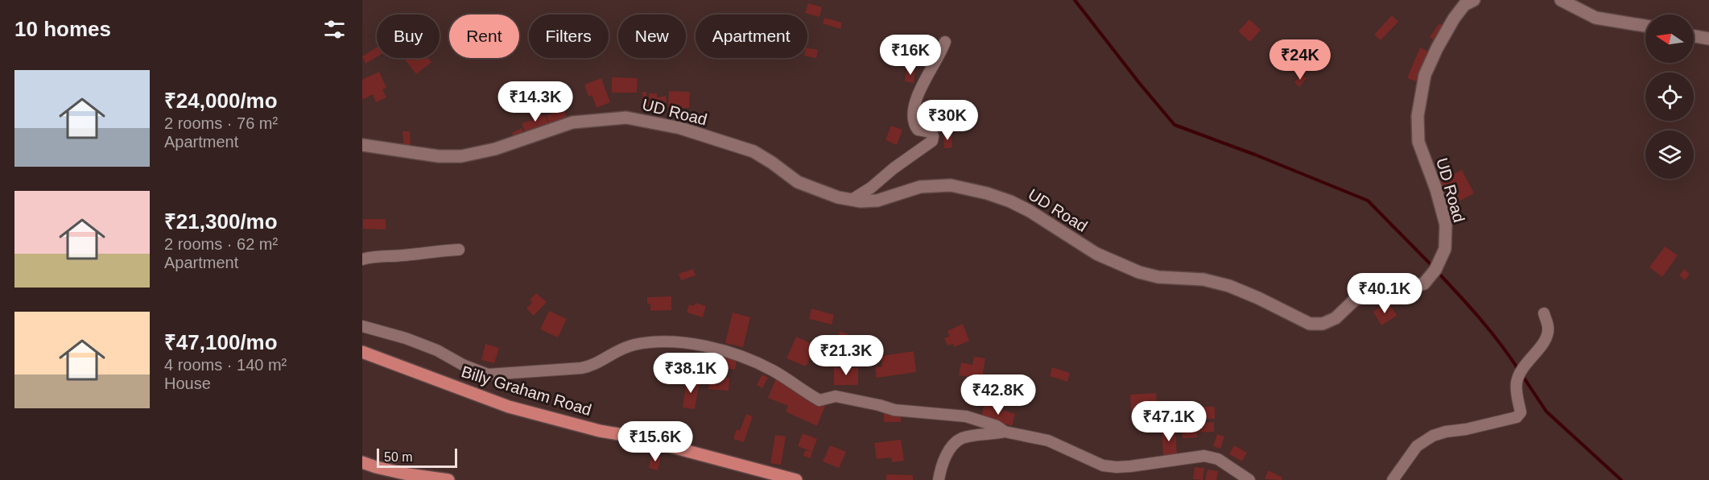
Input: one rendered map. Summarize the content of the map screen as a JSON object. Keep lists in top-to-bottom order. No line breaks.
{"streets":{"main road":["UD Road","Billy Graham Road"]},"scale_bar":"50 m","north":"left","page":{"heading":"10 homes","chip":["Buy","Rent","Filters","New","Apartment"],"price":["₹16K","₹24K","₹14.3K","₹30K","₹40.1K","₹21.3K","₹38.1K","₹42.8K","₹47.1K","₹15.6K"],"list":[{"name":"₹24,000/mo","note":"2 rooms · 76 m² · Apartment"},{"name":"₹21,300/mo","note":"2 rooms · 62 m² · Apartment"},{"name":"₹47,100/mo","note":"4 rooms · 140 m² · House"}],"scale":"50 m"}}
